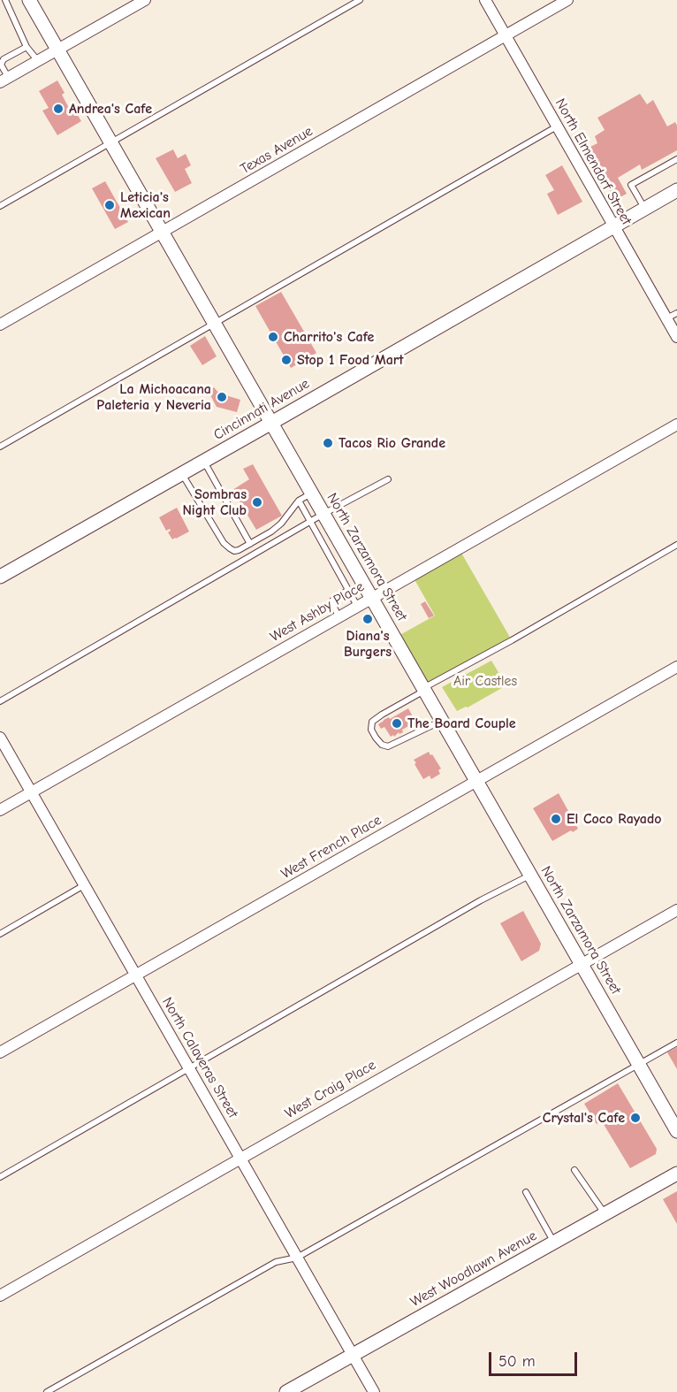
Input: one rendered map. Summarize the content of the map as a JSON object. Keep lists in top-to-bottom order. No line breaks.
{"streets":{"street":["Texas Avenue","North Elmendorf Street","Cincinnati Avenue","North Zarzamora Street","West Ashby Place","West French Place","North Calaveras Street","West Craig Place","West Woodlawn Avenue"]},"crossings":[["Texas Avenue","North Elmendorf Street"],["Texas Avenue","North Zarzamora Street"],["North Elmendorf Street","Cincinnati Avenue"],["Cincinnati Avenue","North Zarzamora Street"],["North Zarzamora Street","West Ashby Place"],["North Zarzamora Street","West French Place"],["North Zarzamora Street","West Craig Place"],["West Ashby Place","North Calaveras Street"],["West French Place","North Calaveras Street"],["North Calaveras Street","West Craig Place"],["North Calaveras Street","West Woodlawn Avenue"]],"parks":["Air Castles"],"places":["Andrea's Cafe","Leticia's Mexican","Charrito's Cafe","Stop 1 Food Mart","La Michoacana Paleteria y Neveria","Tacos Rio Grande","Sombras Night Club","Diana's Burgers","The Board Couple","El Coco Rayado","Crystal's Cafe"],"scale_bar":"50 m"}
